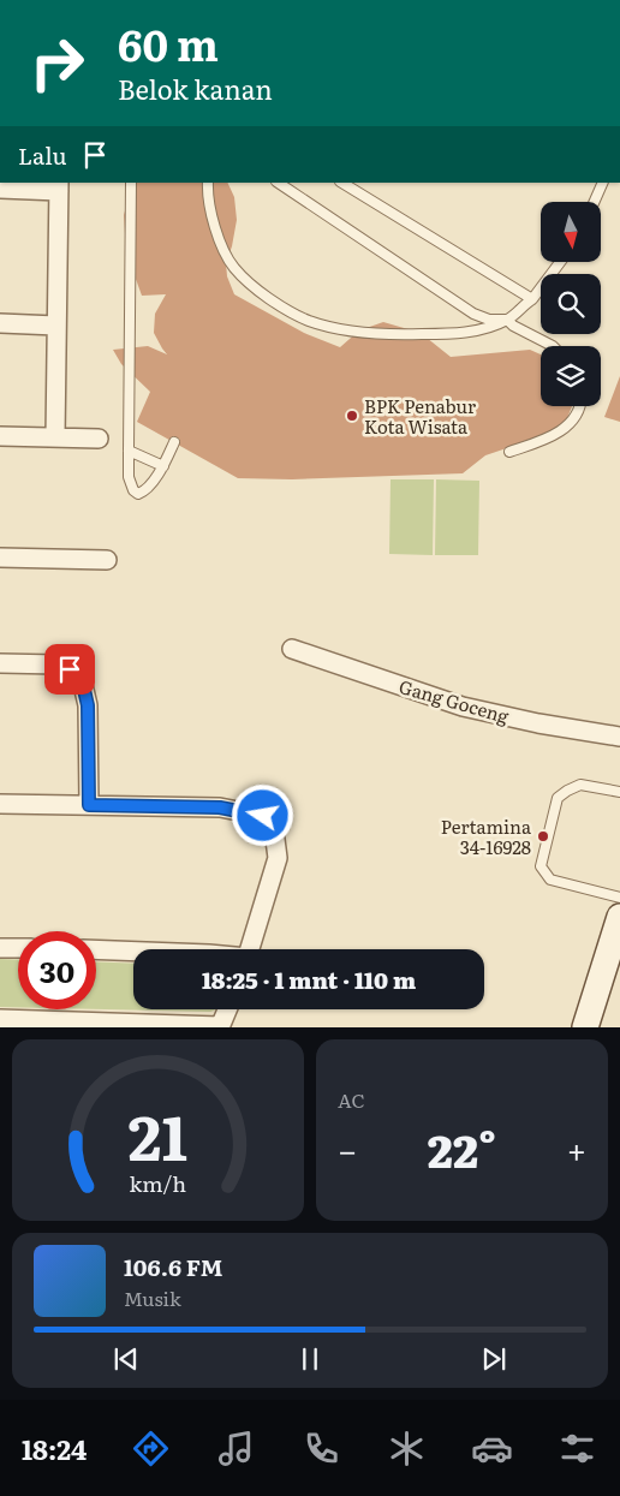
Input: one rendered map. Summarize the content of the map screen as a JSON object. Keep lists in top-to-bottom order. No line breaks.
{"streets":{"street":["Gang Goceng"]},"places":["BPK Penabur Kota Wisata","Pertamina 34-16928"],"north":"bottom","page":{"turn":["60 m","Belok kanan"],"then":"Lalu","limit":"30","trip":"18:25 · 1 mnt · 110 m","tile":"AC","heat":["−","22°","+"],"song":["106.6 FM","Musik"],"tabs":"18:24","gauge":["21","km/h"]}}
